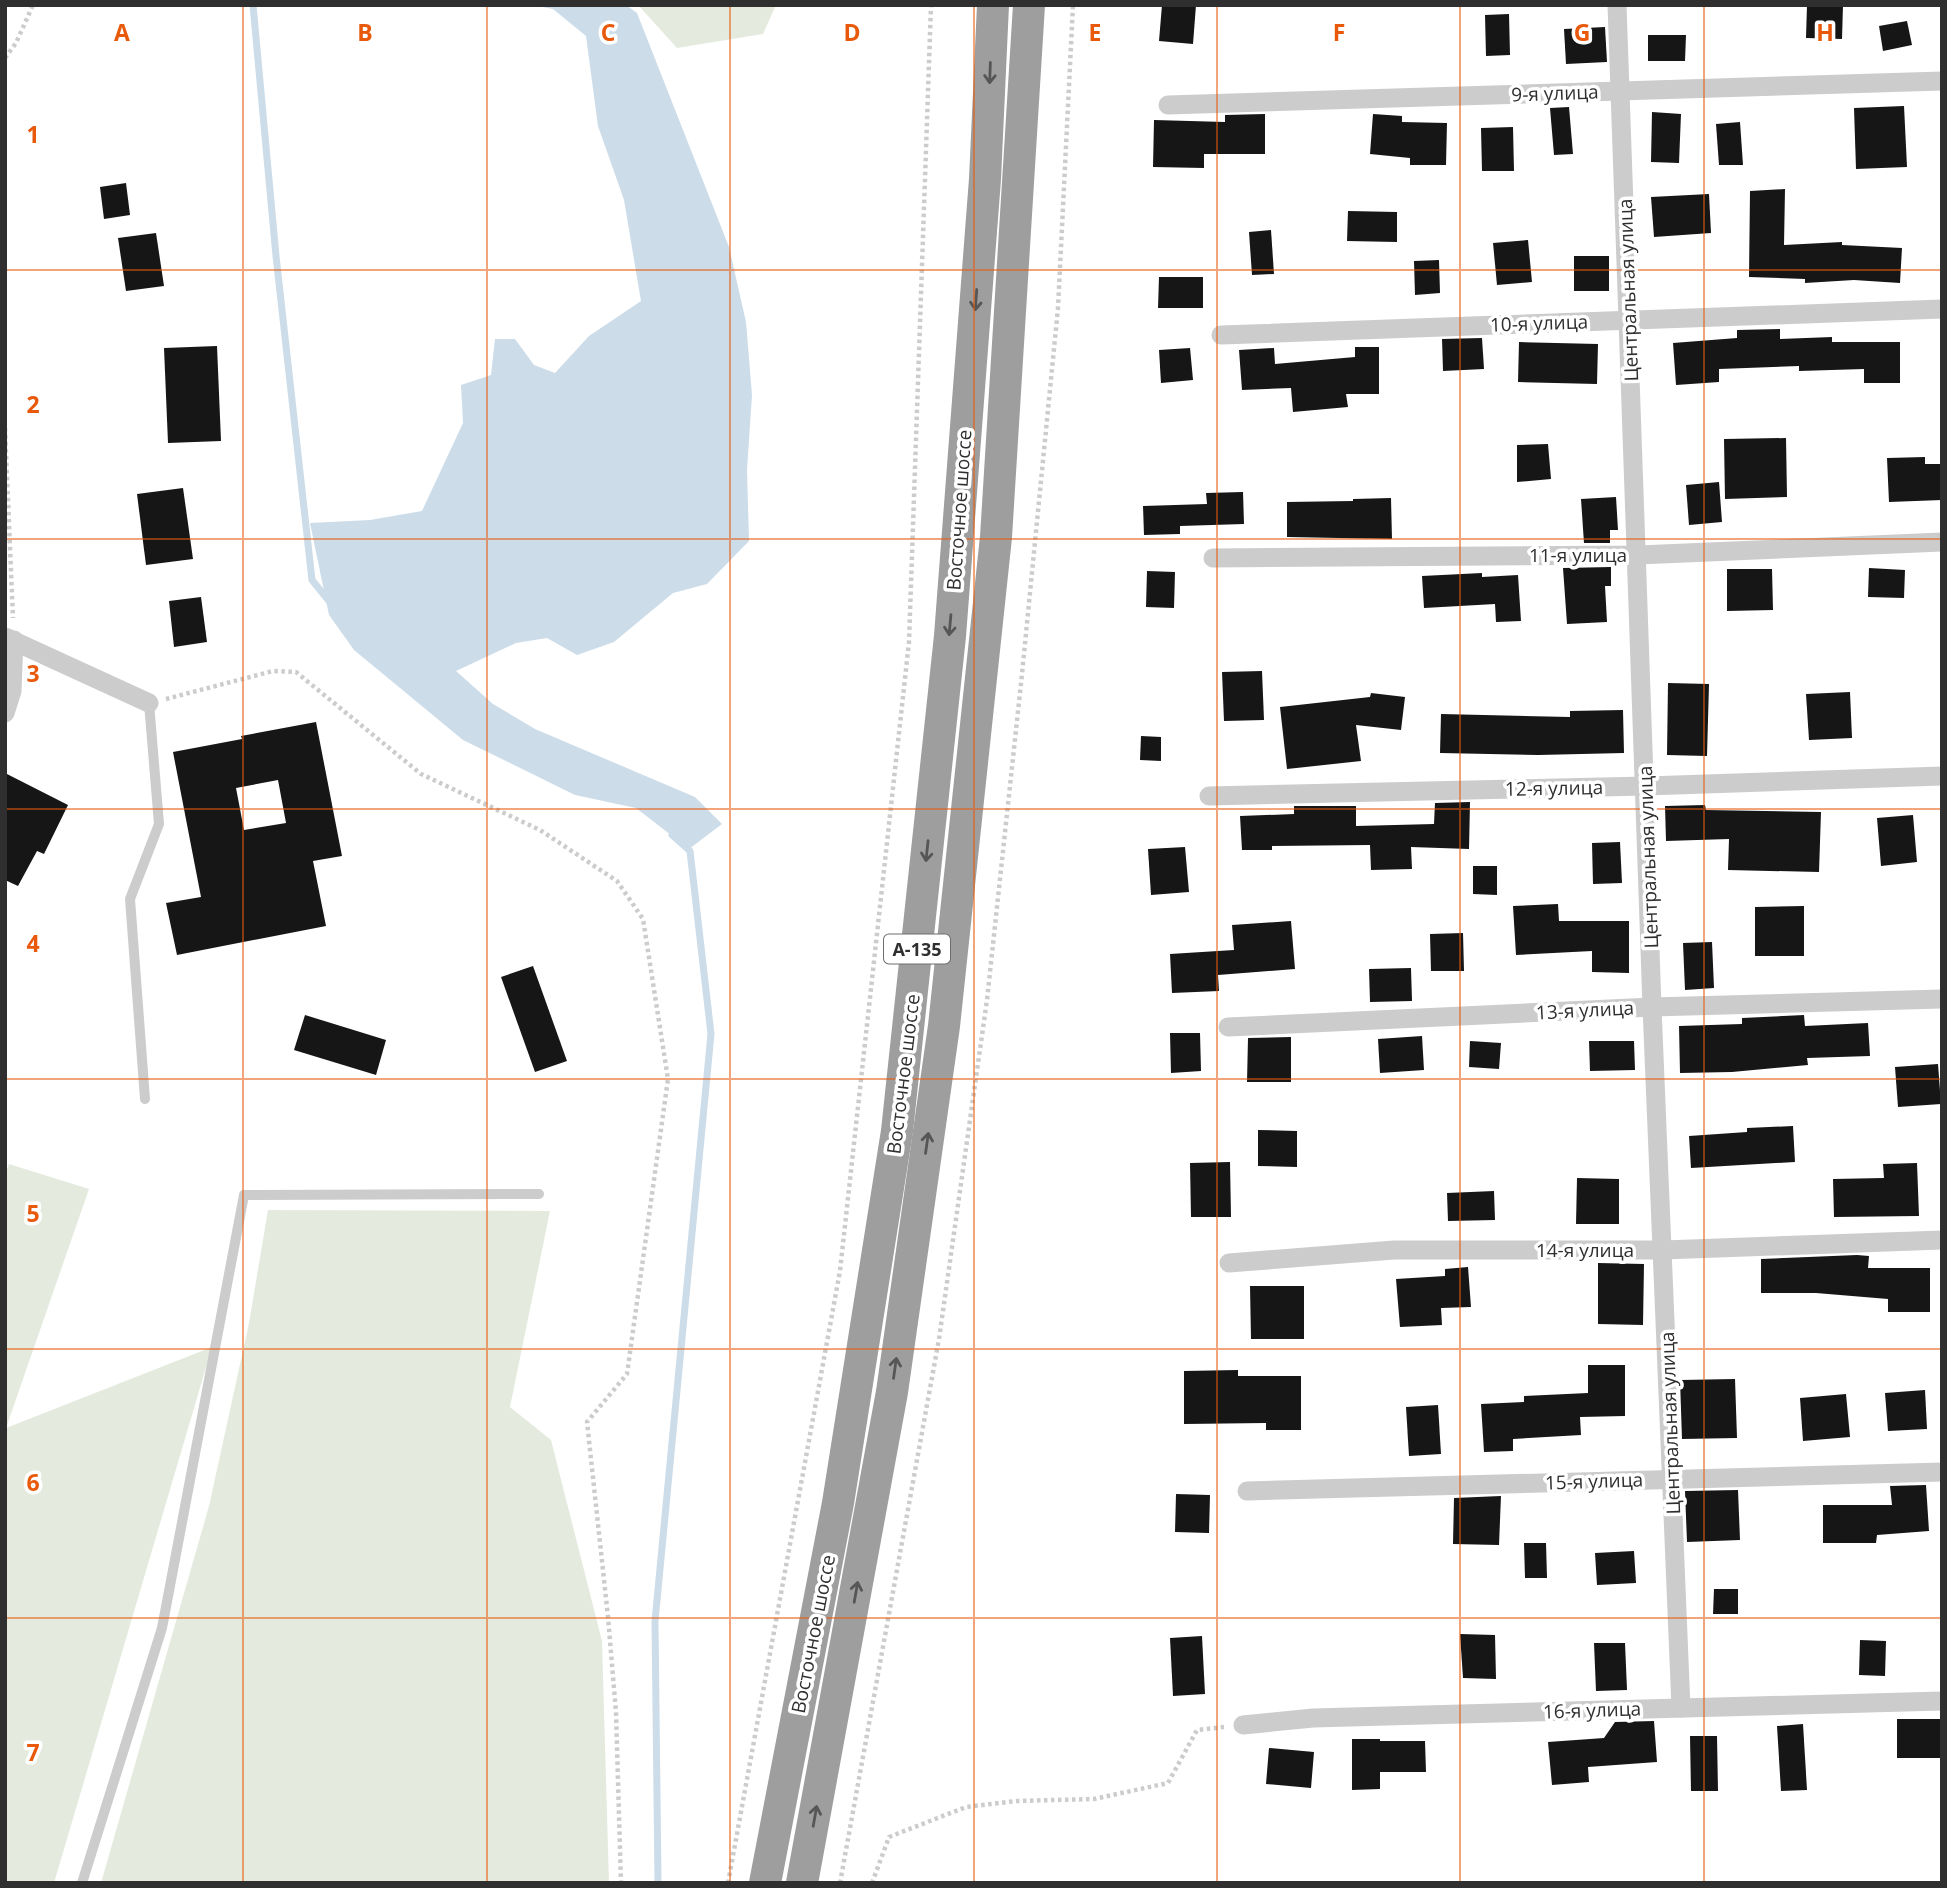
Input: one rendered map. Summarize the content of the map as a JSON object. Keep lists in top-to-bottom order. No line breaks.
{"streets":{"highway":["Восточное шоссе","А-135"],"street":["9-я улица","Центральная улица","10-я улица","11-я улица","12-я улица","13-я улица","14-я улица","15-я улица","16-я улица"]},"crossings":[["9-я улица","Центральная улица"],["Центральная улица","10-я улица"],["Центральная улица","11-я улица"],["Центральная улица","12-я улица"],["Центральная улица","13-я улица"],["Центральная улица","14-я улица"],["Центральная улица","15-я улица"],["Центральная улица","16-я улица"]],"grid":{"columns":["A","B","C","D","E","F","G","H"],"rows":["1","2","3","4","5","6","7"]}}
